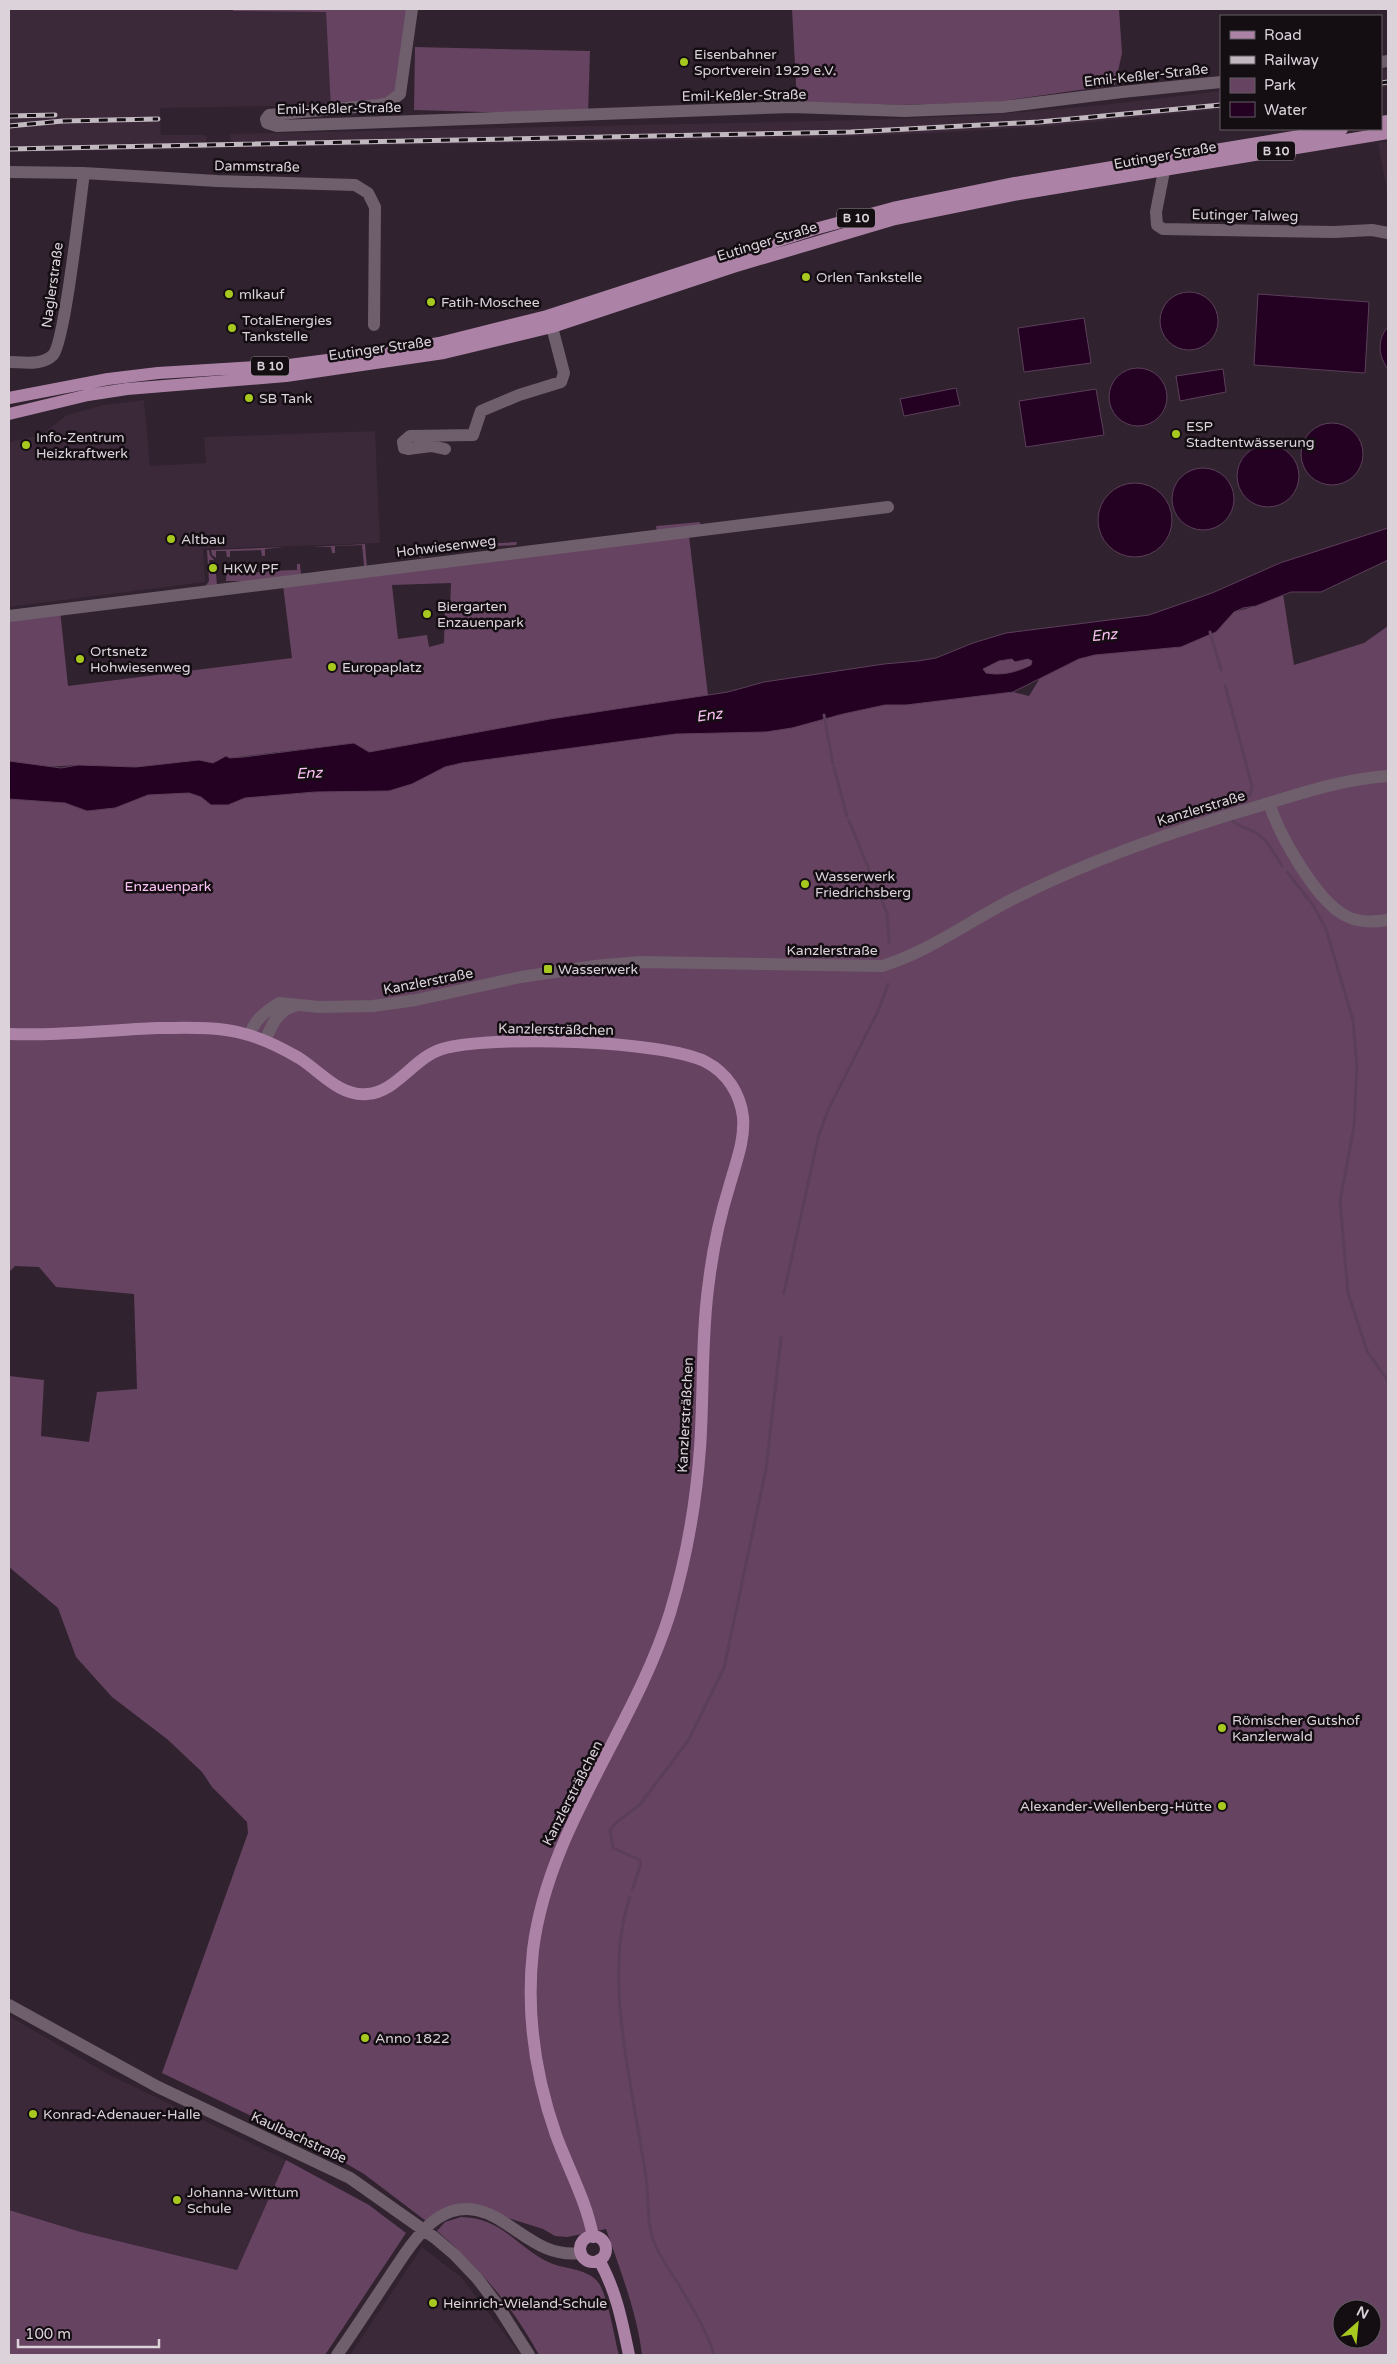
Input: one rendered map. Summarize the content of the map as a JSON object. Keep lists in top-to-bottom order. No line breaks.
{"streets":{"main road":["B 10","Eutinger Straße","Kanzlersträßchen"],"street":["Emil-Keßler-Straße","Dammstraße","Eutinger Talweg","Naglerstraße","Hohwiesenweg","Kanzlerstraße","Kaulbachstraße"]},"crossings":[["Eutinger Straße","Eutinger Talweg"],["Dammstraße","Naglerstraße"],["Kanzlerstraße","Kanzlersträßchen"]],"water":["Enz"],"parks":["Enzauenpark"],"places":{"other":["Eisenbahner Sportverein 1929 e.V.","Orlen Tankstelle","mlkauf","Fatih-Moschee","TotalEnergies Tankstelle","SB Tank","ESP Stadtentwässerung","Info-Zentrum Heizkraftwerk","Altbau","HKW PF","Biergarten Enzauenpark","Ortsnetz Hohwiesenweg","Europaplatz","Wasserwerk Friedrichsberg","Römischer Gutshof Kanzlerwald","Alexander-Wellenberg-Hütte","Anno 1822","Konrad-Adenauer-Halle","Johanna-Wittum Schule","Heinrich-Wieland-Schule"],"transit":["Wasserwerk"]},"legend":["Road","Railway","Park","Water"],"scale_bar":"100 m","north":"top right"}
